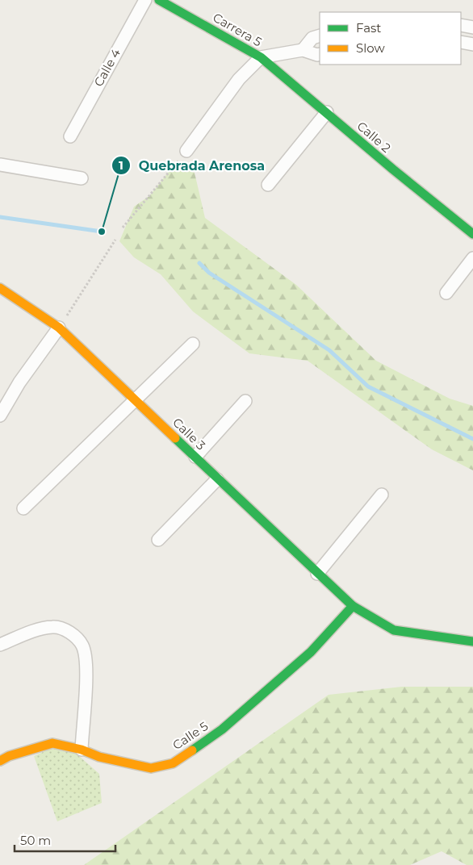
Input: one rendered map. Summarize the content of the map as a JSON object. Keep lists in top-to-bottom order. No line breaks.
{"streets":{"street":["Carrera 5","Calle 4","Calle 2","Calle 3","Calle 5"]},"crossings":[["Carrera 5","Calle 2"],["Calle 3","Calle 5"]],"places":["Quebrada Arenosa"],"legend":["Fast","Slow"],"scale_bar":"50 m"}
